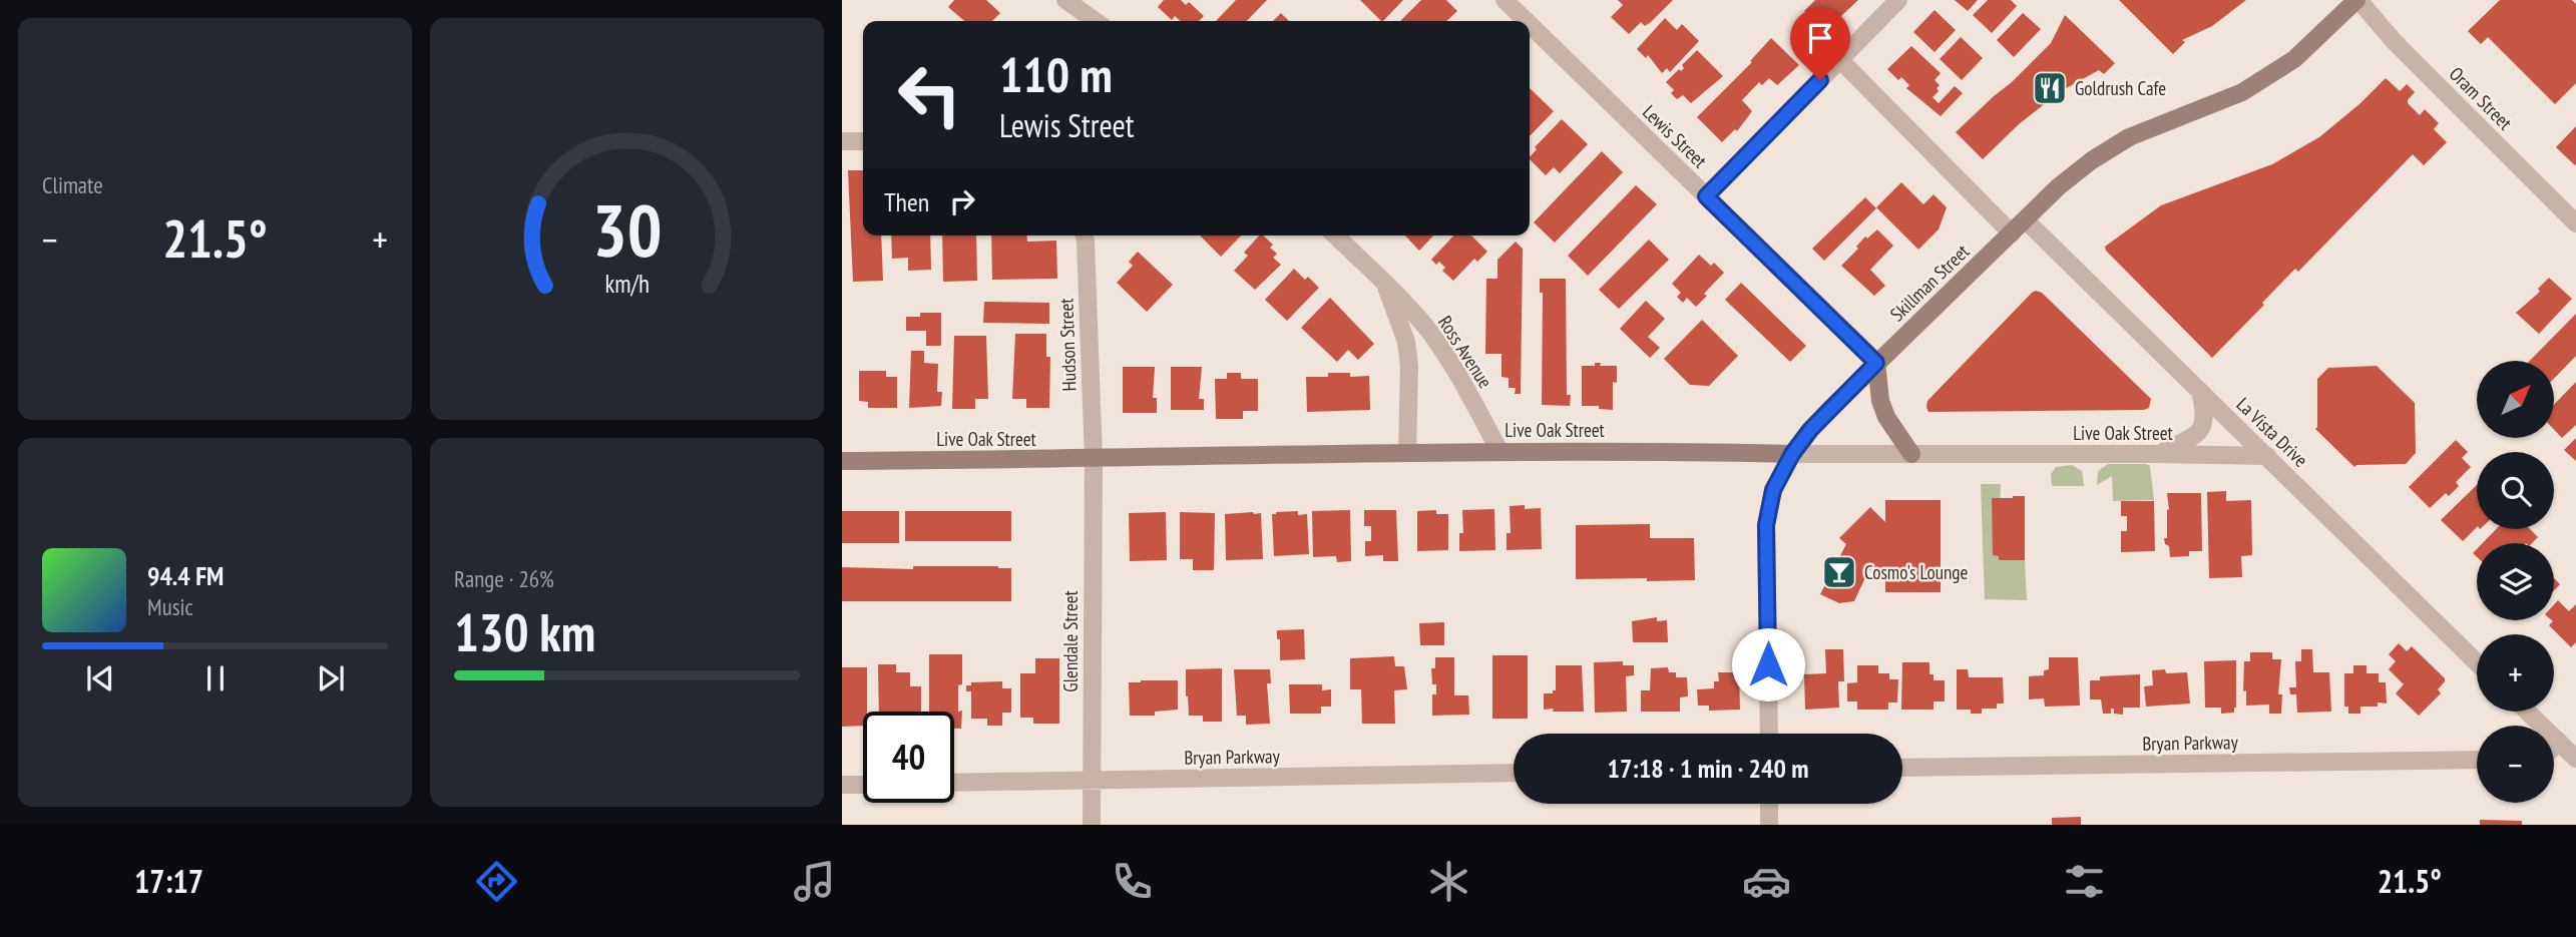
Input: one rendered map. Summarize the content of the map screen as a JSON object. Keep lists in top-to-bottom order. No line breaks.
{"streets":{"main road":["Skillman Street","Live Oak Street"],"street":["Oram Street","Lewis Street","Hudson Street","Ross Avenue","La Vista Drive","Glendale Street","Bryan Parkway"]},"crossings":[["Oram Street","Skillman Street"],["Lewis Street","Skillman Street"],["Skillman Street","Live Oak Street"],["Skillman Street","La Vista Drive"],["Hudson Street","Live Oak Street"],["Hudson Street","Glendale Street"],["Ross Avenue","Live Oak Street"],["Live Oak Street","La Vista Drive"],["Live Oak Street","Glendale Street"],["Glendale Street","Bryan Parkway"]],"places":{"restaurant":["Goldrush Cafe"],"bar":["Cosmo's Lounge"]},"north":"top right","page":{"tile":["Climate",["Range · 26%","130 km"]],"turn":["110 m","Lewis Street"],"then":"Then","heat":["−","21.5°","+"],"map_buttons":["+","−"],"song":["94.4 FM","Music"],"limit":"40","trip":"17:18 · 1 min · 240 m","tabs":["17:17","21.5°"],"gauge":["30","km/h"]}}
